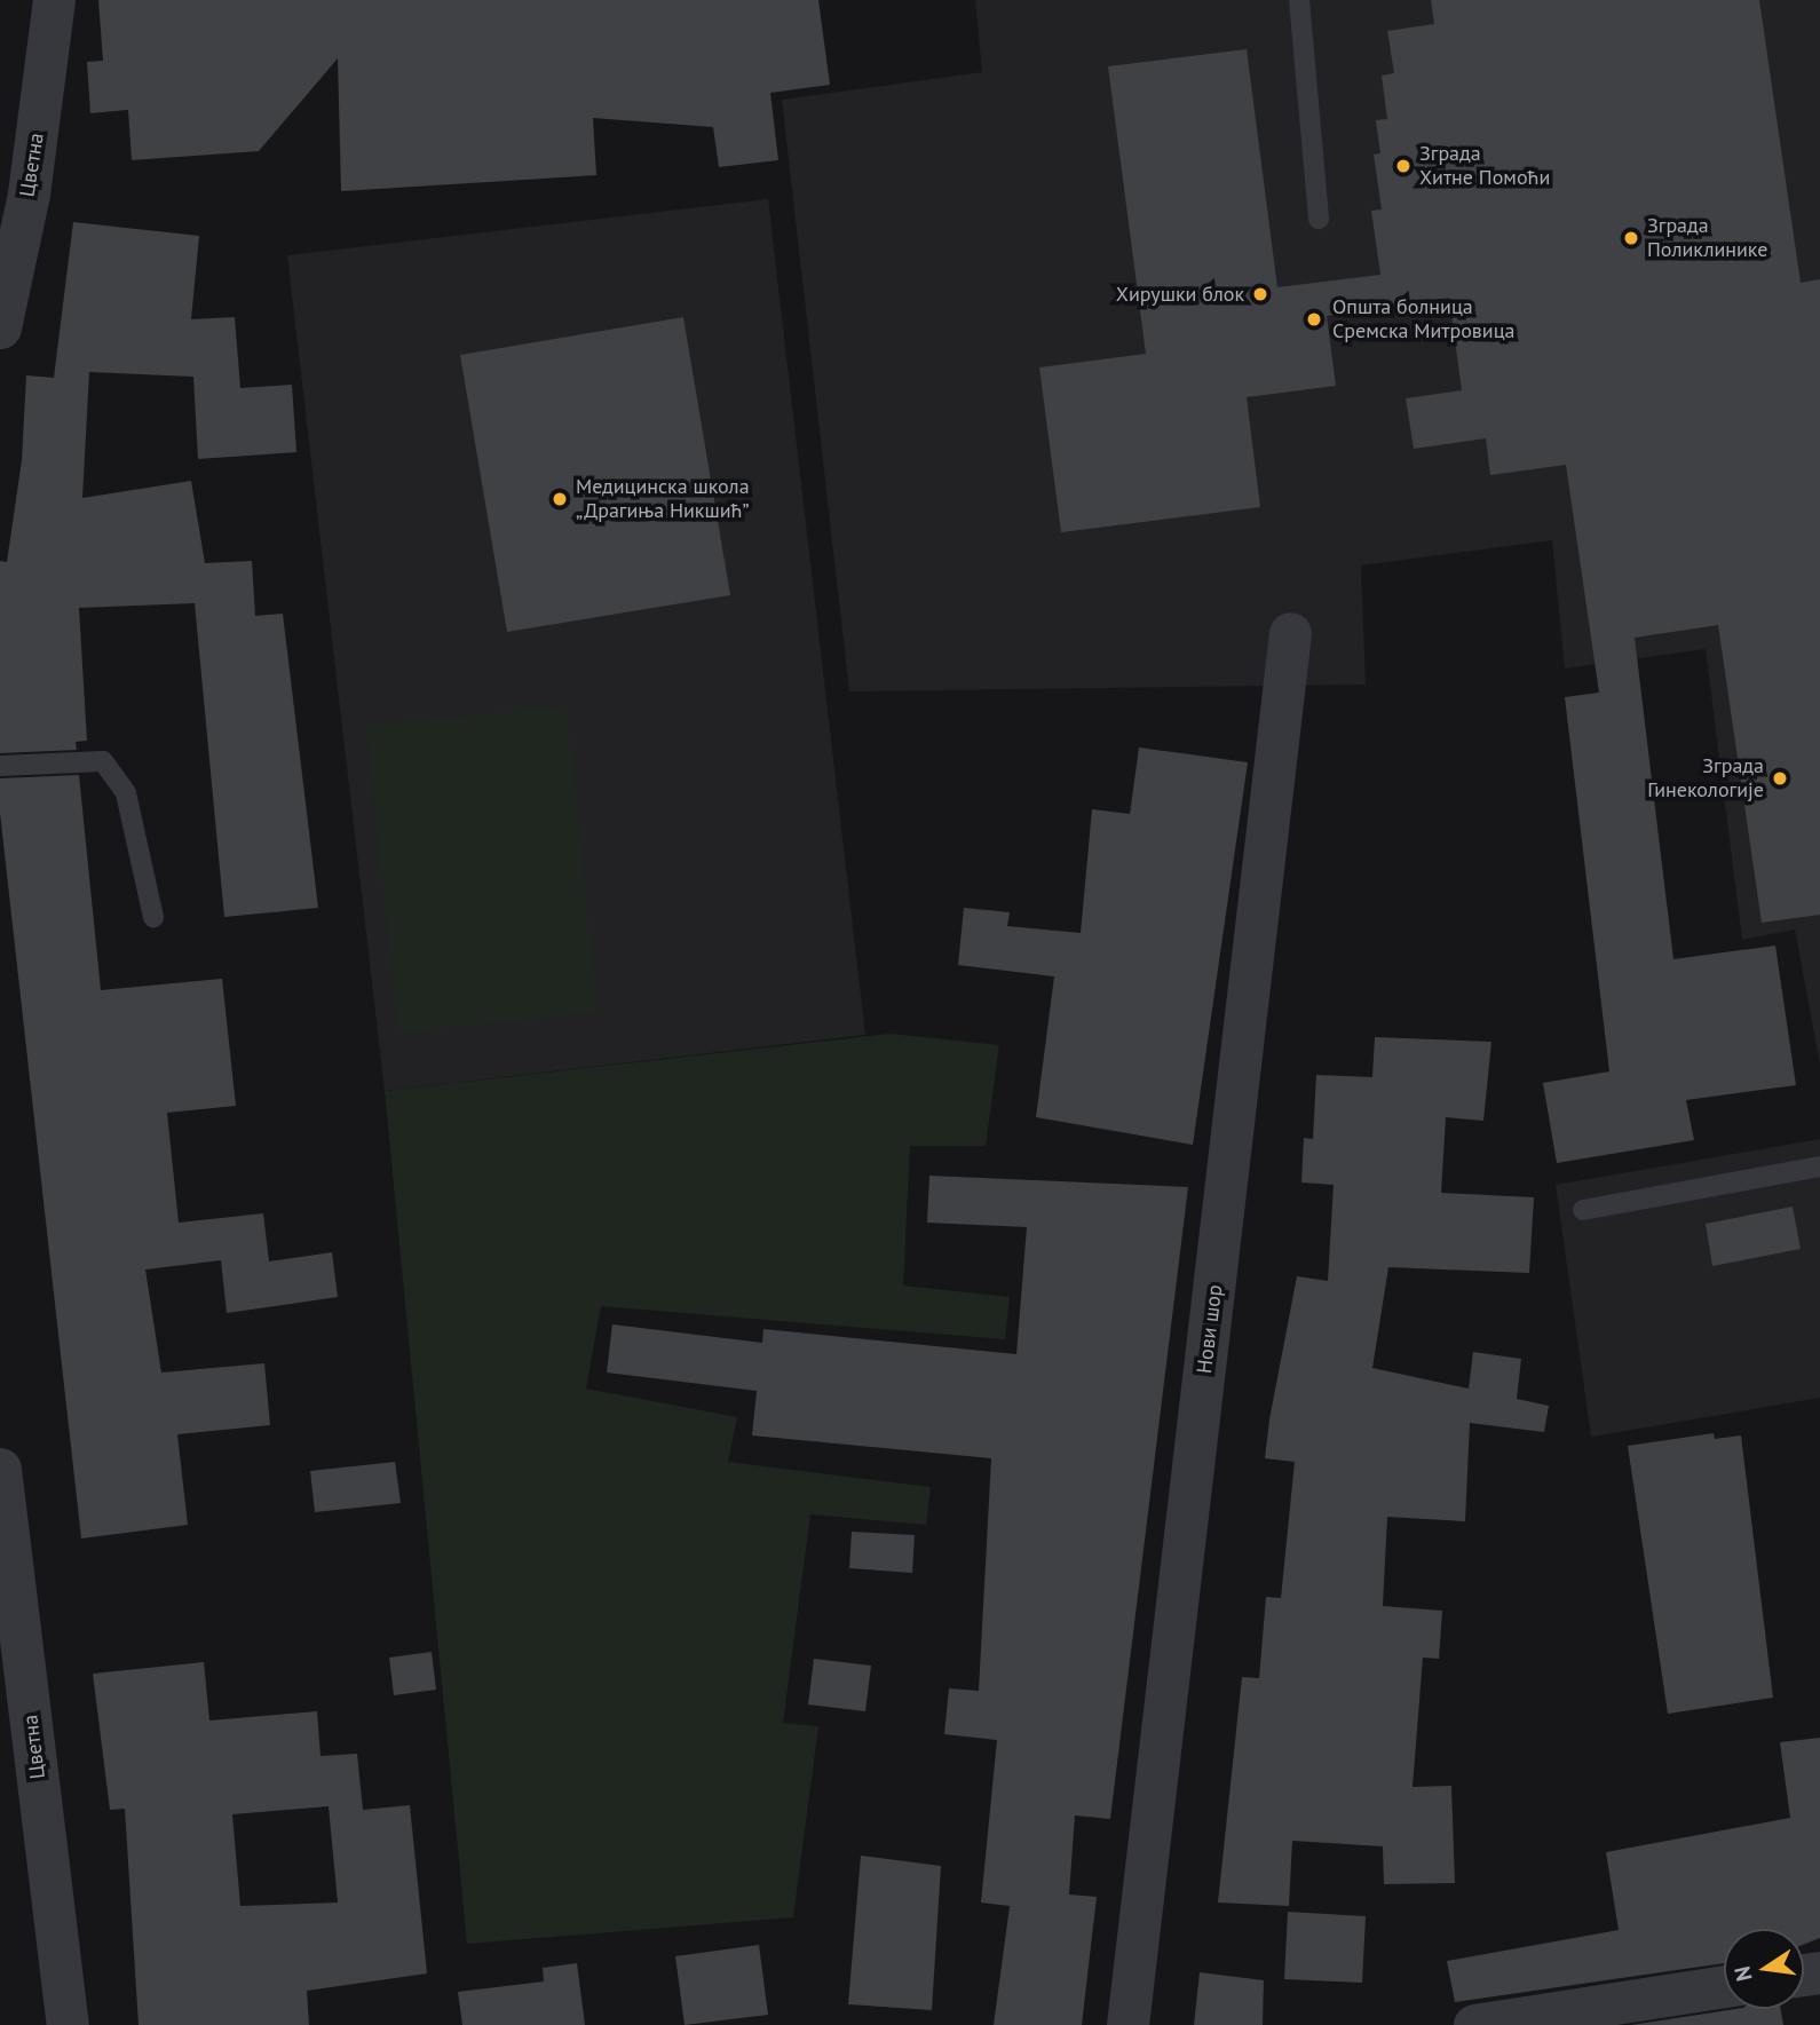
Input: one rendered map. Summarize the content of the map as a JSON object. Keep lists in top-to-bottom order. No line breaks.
{"streets":{"street":["Цветна","Нови шор"]},"places":["Зграда Хитне Помоћи","Зграда Поликлинике","Хирушки блок","Општа болница Сремска Митровица","Медицинска школа „Драгиња Никшић”","Зграда Гинекологије"],"north":"left"}
